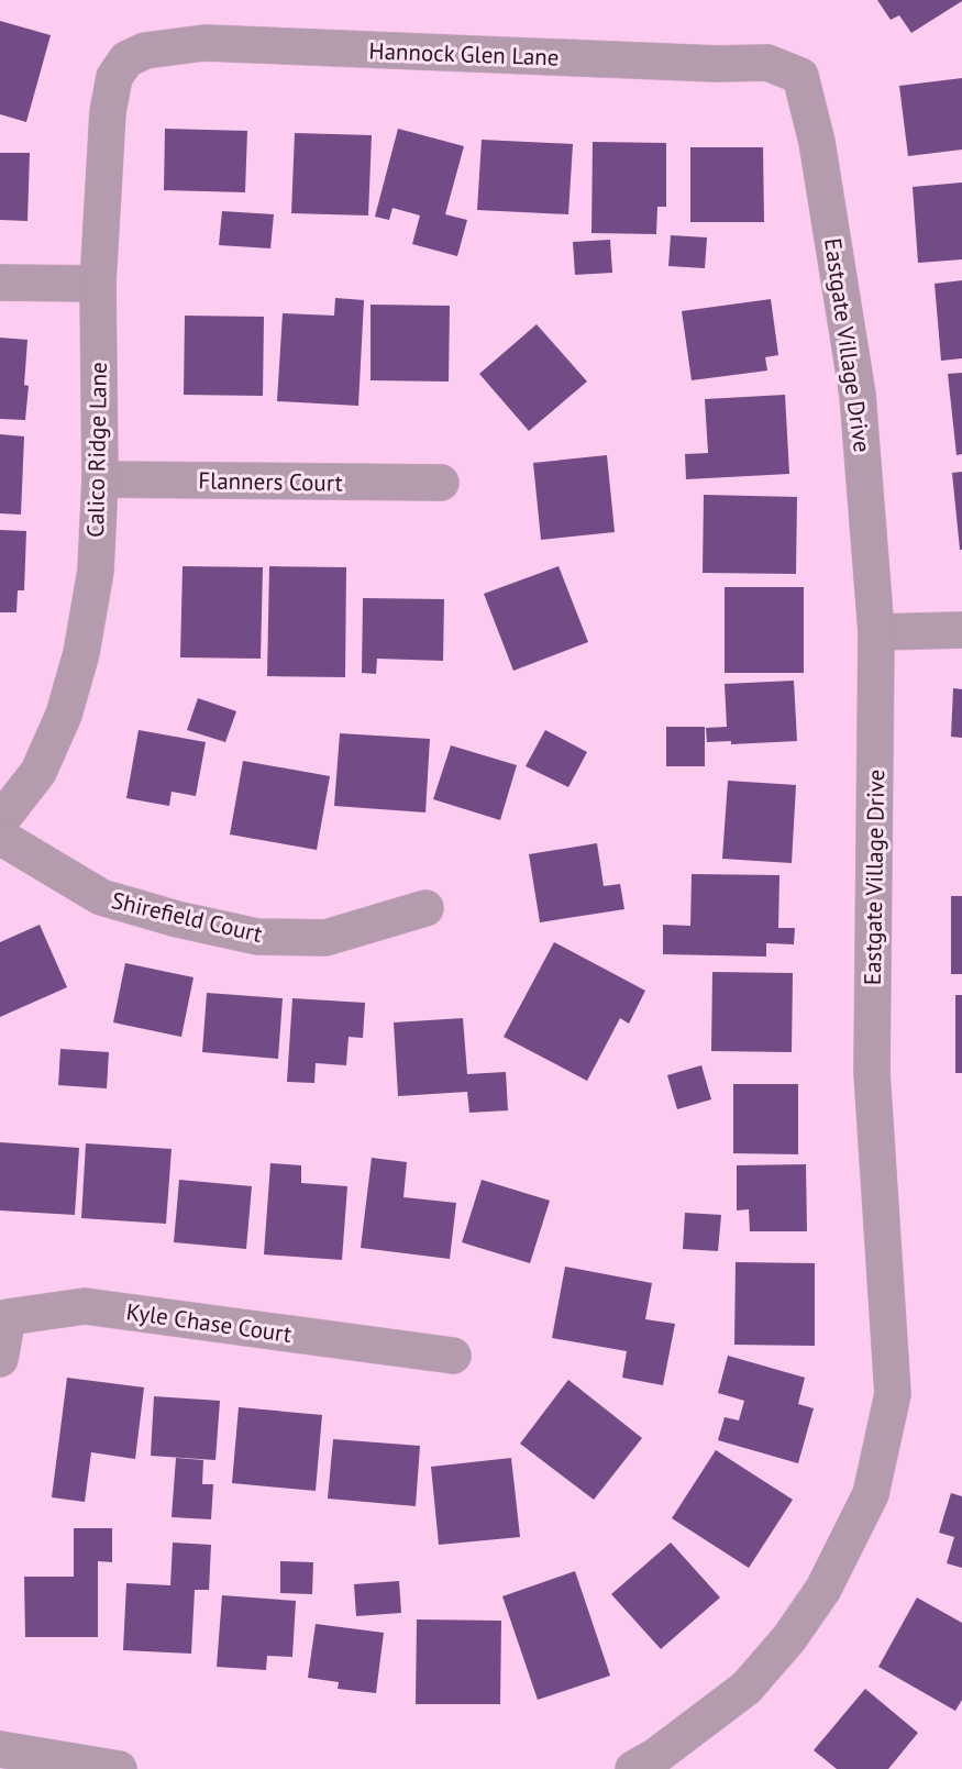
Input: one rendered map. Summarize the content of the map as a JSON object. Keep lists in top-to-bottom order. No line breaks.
{"streets":{"street":["Hannock Glen Lane","Eastgate Village Drive","Calico Ridge Lane","Flanners Court","Shirefield Court","Kyle Chase Court"]},"crossings":[["Hannock Glen Lane","Eastgate Village Drive"],["Hannock Glen Lane","Calico Ridge Lane"],["Calico Ridge Lane","Flanners Court"]]}
